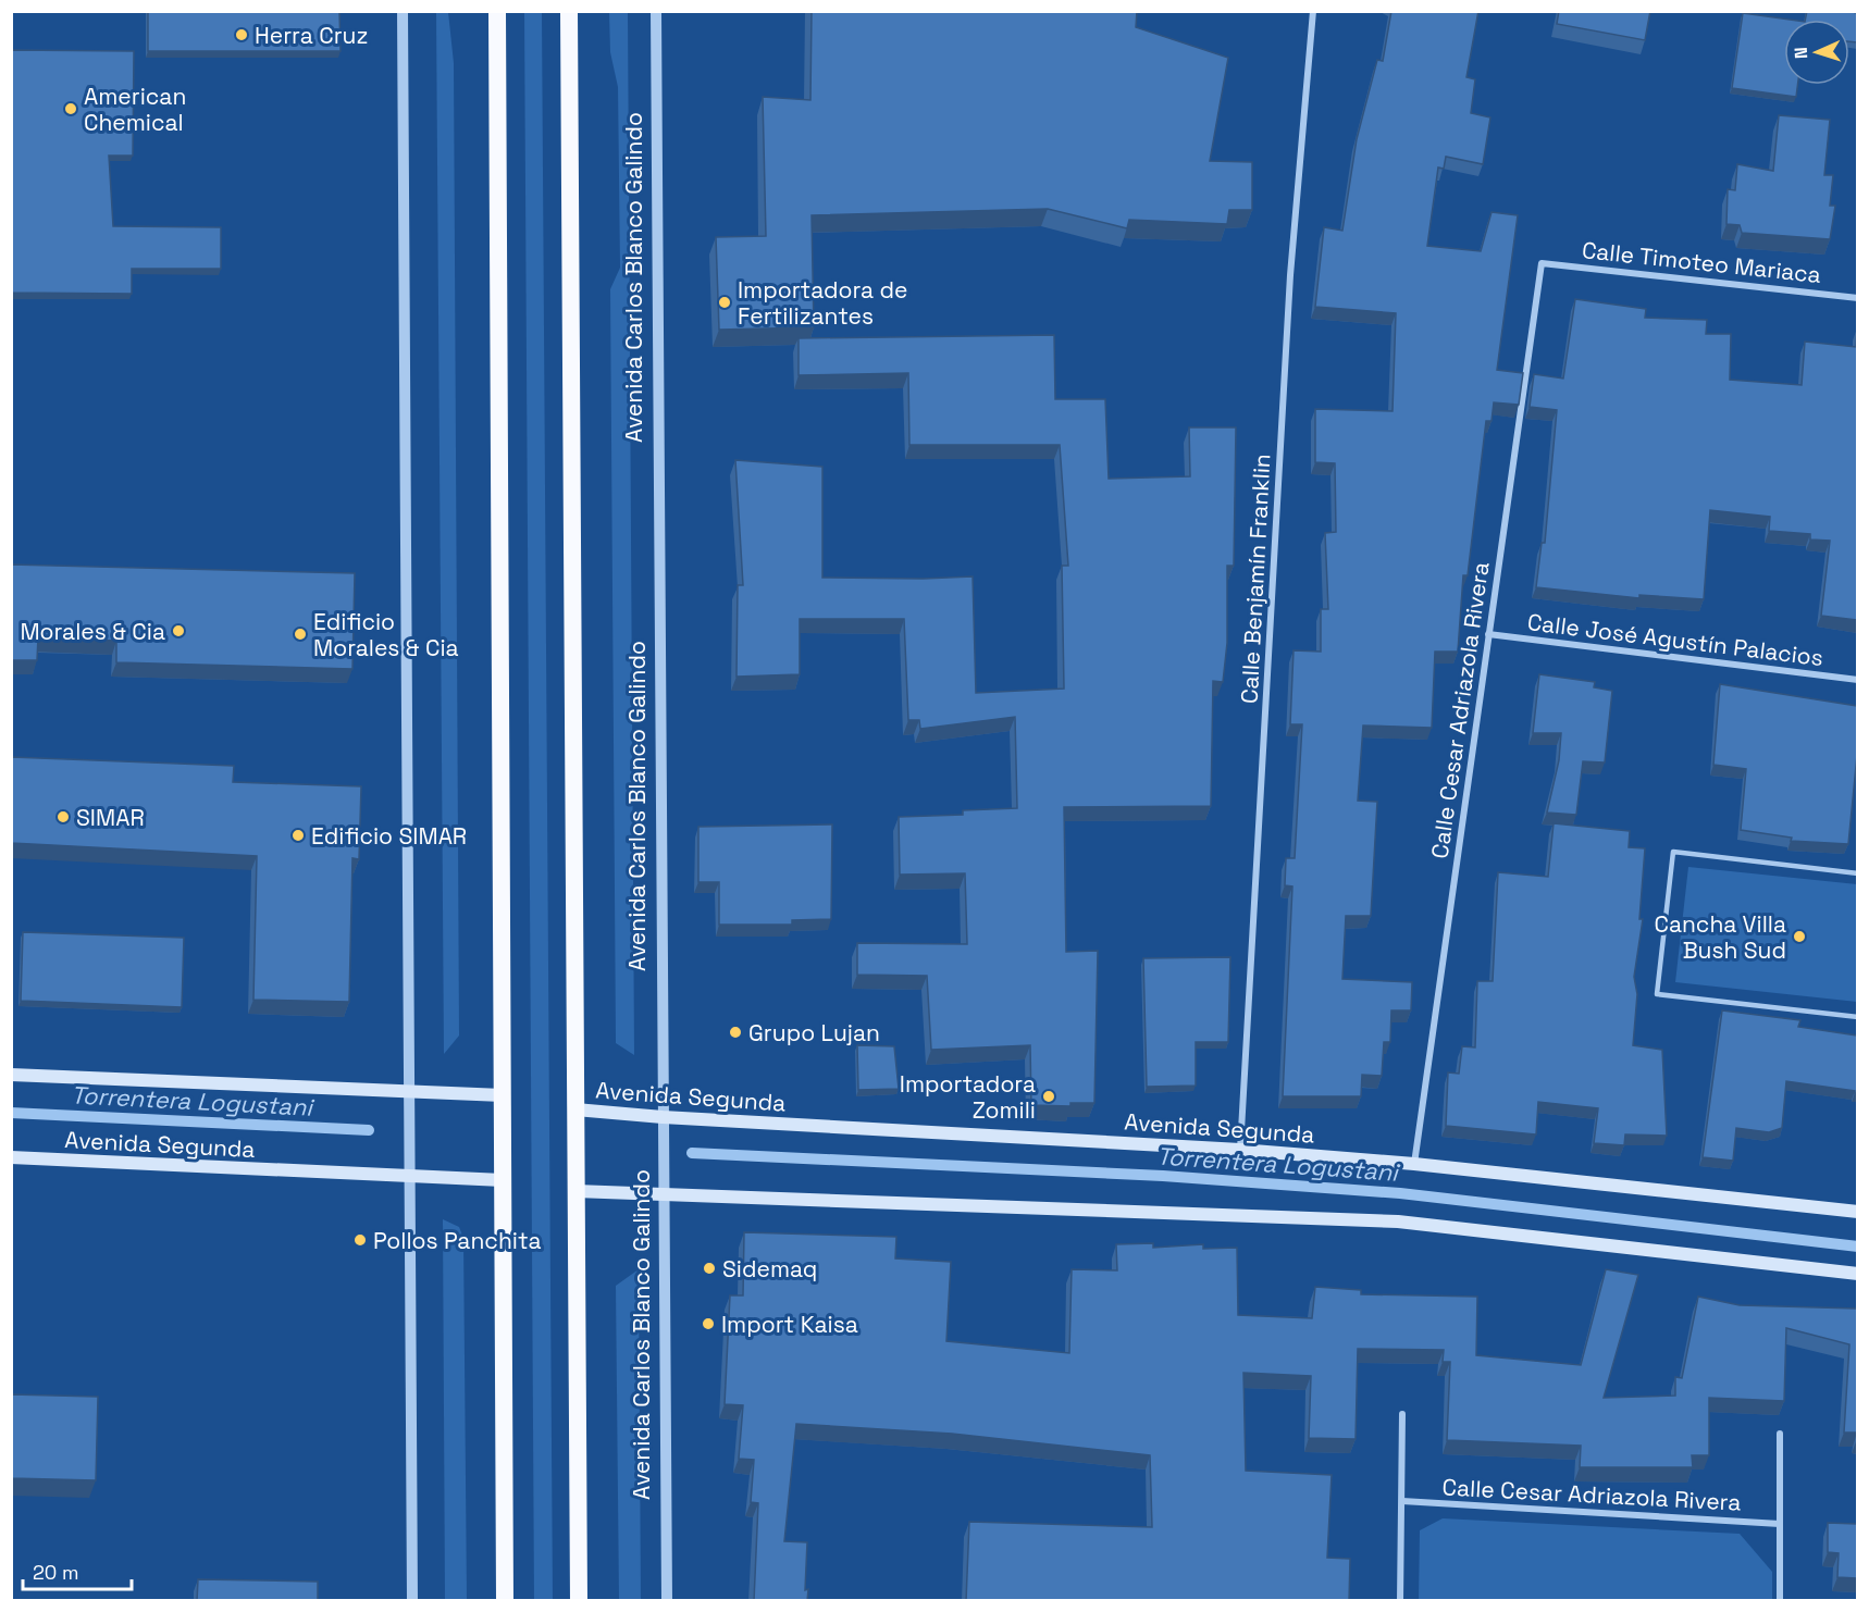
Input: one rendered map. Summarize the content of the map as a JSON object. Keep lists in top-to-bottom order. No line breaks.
{"streets":{"main road":["Avenida Segunda"],"street":["Calle Timoteo Mariaca","Avenida Carlos Blanco Galindo","Calle Benjamín Franklin","Calle José Agustín Palacios","Calle Cesar Adriazola Rivera"]},"crossings":[["Calle Timoteo Mariaca","Calle Cesar Adriazola Rivera"],["Avenida Carlos Blanco Galindo","Avenida Segunda"],["Calle Benjamín Franklin","Avenida Segunda"],["Calle José Agustín Palacios","Calle Cesar Adriazola Rivera"],["Calle Cesar Adriazola Rivera","Avenida Segunda"]],"water":["Torrentera Logustani"],"places":["Herra Cruz","American Chemical","Importadora de Fertilizantes","Morales & Cia","Edificio Morales & Cia","SIMAR","Edificio SIMAR","Cancha Villa Bush Sud","Grupo Lujan","Importadora Zomili","Pollos Panchita","Sidemaq","Import Kaisa"],"scale_bar":"20 m","north":"left"}
